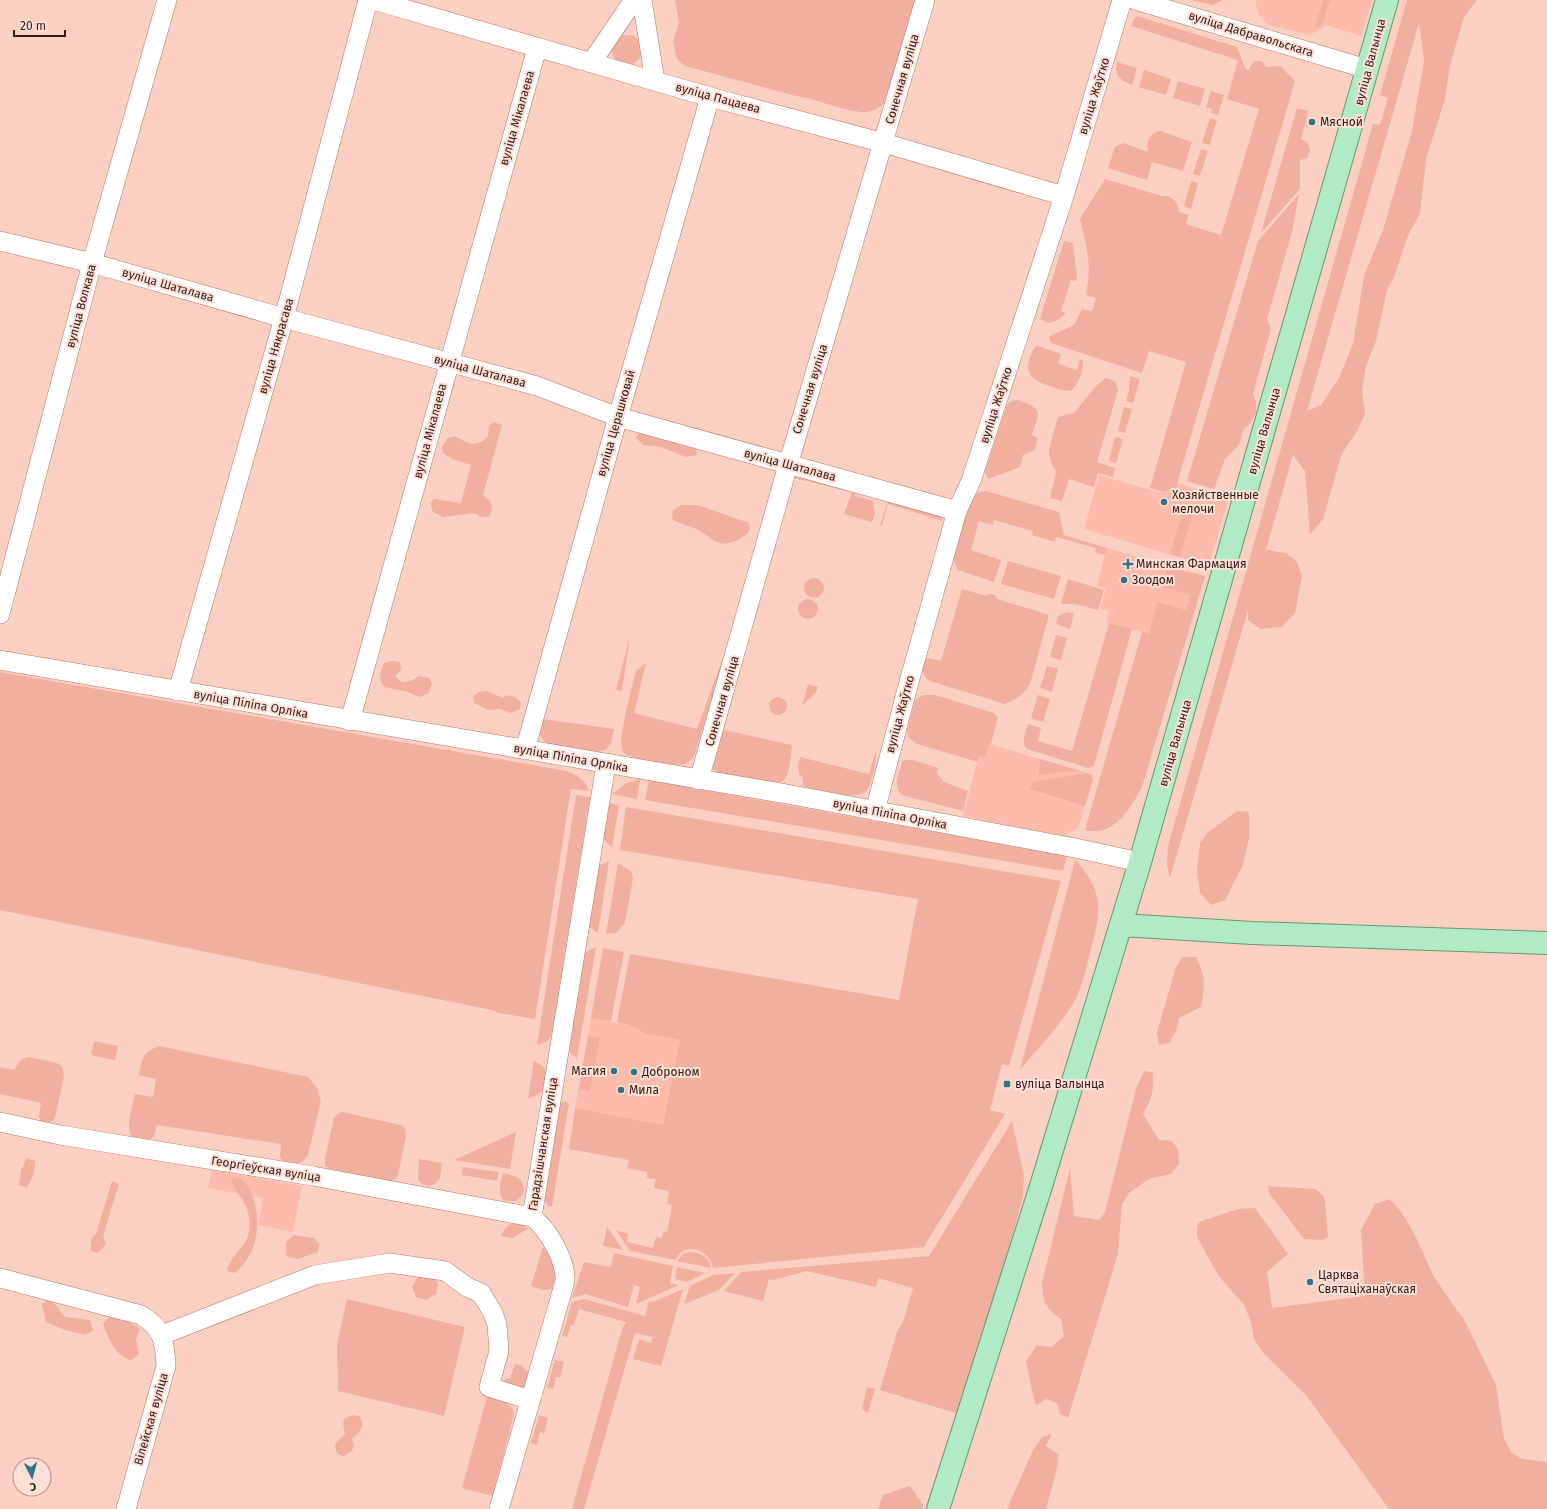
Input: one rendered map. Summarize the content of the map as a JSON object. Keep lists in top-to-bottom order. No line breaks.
{"streets":{"main road":["вуліца Валынца"],"street":["вуліца Дабравольскага","Сонечная вуліца","вуліца Жаўтко","вуліца Пацаева","вуліца Мікалаева","вуліца Шаталава","вуліца Волкава","вуліца Някрасава","вуліца Церашковай","вуліца Піліпа Орліка","Гарадзішчанская вуліца","Георгіеўская вуліца","Вілейская вуліца"]},"crossings":[["вуліца Дабравольскага","вуліца Валынца"],["вуліца Валынца","вуліца Піліпа Орліка"],["Сонечная вуліца","вуліца Пацаева"],["Сонечная вуліца","вуліца Шаталава"],["Сонечная вуліца","вуліца Піліпа Орліка"],["вуліца Жаўтко","вуліца Пацаева"],["вуліца Жаўтко","вуліца Шаталава"],["вуліца Жаўтко","вуліца Піліпа Орліка"],["вуліца Пацаева","вуліца Мікалаева"],["вуліца Пацаева","вуліца Церашковай"],["вуліца Мікалаева","вуліца Шаталава"],["вуліца Мікалаева","вуліца Піліпа Орліка"],["вуліца Шаталава","вуліца Волкава"],["вуліца Шаталава","вуліца Някрасава"],["вуліца Шаталава","вуліца Церашковай"],["вуліца Някрасава","вуліца Піліпа Орліка"],["вуліца Церашковай","вуліца Піліпа Орліка"],["вуліца Піліпа Орліка","Гарадзішчанская вуліца"],["Гарадзішчанская вуліца","Георгіеўская вуліца"]],"places":{"other":["Мясной","Хозяйственные мелочи","Зоодом","Магия","Доброном","Мила","Царква Святаціханаўская"],"health":["Минская Фармация"],"transit":["вуліца Валынца"]},"scale_bar":"20 m","north":"bottom"}
